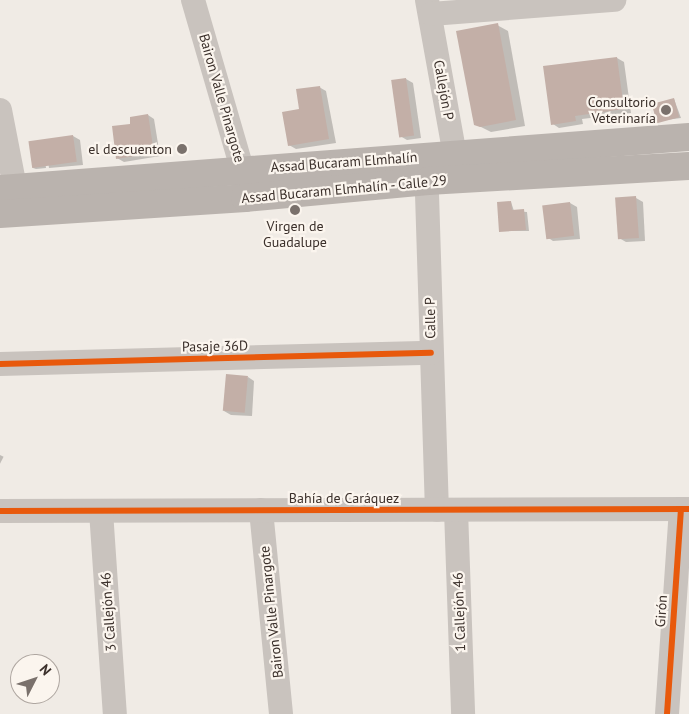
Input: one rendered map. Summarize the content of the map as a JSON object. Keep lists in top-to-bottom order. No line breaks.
{"streets":{"main road":["Assad Bucaram Elmhalín","Assad Bucaram Elmhalín - Calle 29"],"street":["Callejón P","Bairon Valle Pinargote","Calle P","Pasaje 36D","Bahía de Caráquez","Girón","3 Callejón 46","1 Callejón 46"]},"crossings":[["Callejón P","Assad Bucaram Elmhalín"],["Callejón P","Assad Bucaram Elmhalín - Calle 29"],["Bairon Valle Pinargote","Assad Bucaram Elmhalín"],["Bairon Valle Pinargote","Assad Bucaram Elmhalín - Calle 29"],["Bairon Valle Pinargote","Bahía de Caráquez"],["Assad Bucaram Elmhalín","Assad Bucaram Elmhalín - Calle 29"],["Assad Bucaram Elmhalín","Calle P"],["Assad Bucaram Elmhalín - Calle 29","Calle P"],["Calle P","Pasaje 36D"],["Calle P","Bahía de Caráquez"],["Calle P","1 Callejón 46"],["Bahía de Caráquez","Girón"],["Bahía de Caráquez","3 Callejón 46"],["Bahía de Caráquez","1 Callejón 46"]],"places":["Consultorio Veterinaría","el descuenton","Virgen de Guadalupe"],"north":"top right"}
